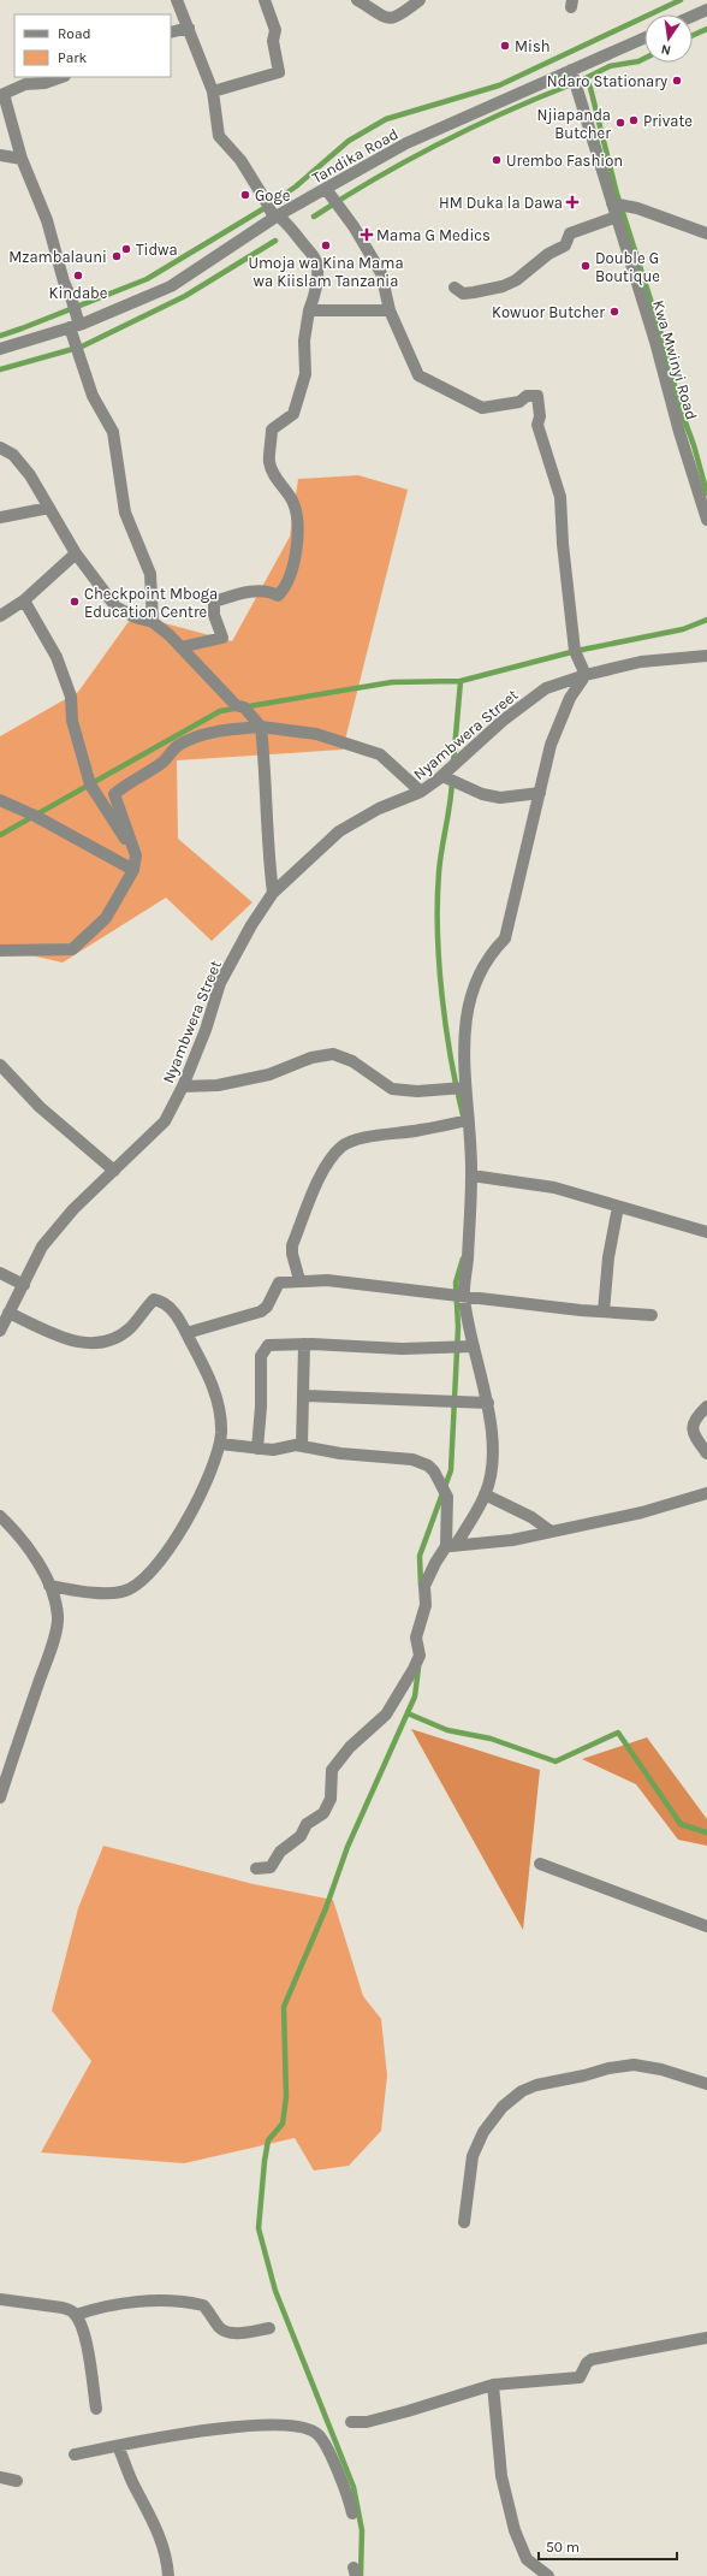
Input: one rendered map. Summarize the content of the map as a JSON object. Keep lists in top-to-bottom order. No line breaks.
{"streets":{"street":["Tandika Road","Kwa Mwinyi Road","Nyambwera Street"]},"crossings":[["Tandika Road","Kwa Mwinyi Road"]],"places":{"other":["Mish","Ndaro Stationary","Private","Njiapanda Butcher","Urembo Fashion","Goge","Umoja wa Kina Mama wa Kiislam Tanzania","Tidwa","Mzambalauni","Double G Boutique","Kindabe","Kowuor Butcher","Checkpoint Mboga Education Centre"],"health":["HM Duka la Dawa","Mama G Medics"]},"legend":["Road","Park"],"scale_bar":"50 m","north":"bottom"}
